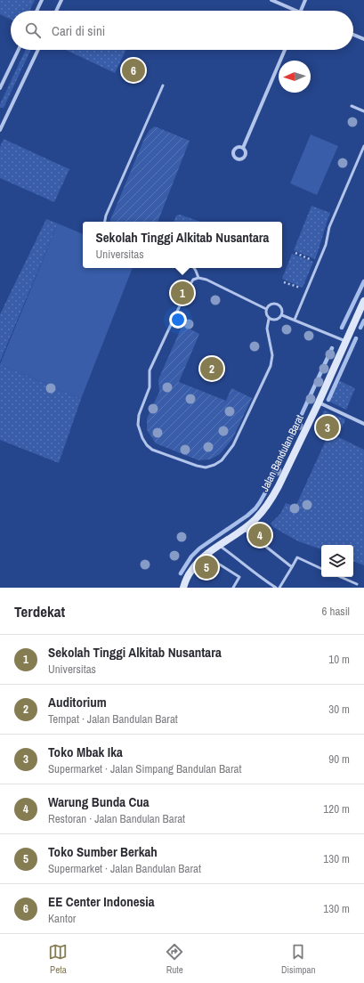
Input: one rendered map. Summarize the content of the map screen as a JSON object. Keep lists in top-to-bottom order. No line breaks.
{"streets":{"street":["Jalan Bandulan Barat"]},"north":"left","page":{"search":"Cari di sini","pins":["6","1","2","3","4","5"],"popup":["Sekolah Tinggi Alkitab Nusantara","Universitas"],"heading":["Terdekat","6 hasil"],"list":[{"mark":"1","name":"Sekolah Tinggi Alkitab Nusantara","note":"Universitas","value":"10 m"},{"mark":"2","name":"Auditorium","note":"Tempat · Jalan Bandulan Barat","value":"30 m"},{"mark":"3","name":"Toko Mbak Ika","note":"Supermarket · Jalan Simpang Bandulan Barat","value":"90 m"},{"mark":"4","name":"Warung Bunda Cua","note":"Restoran · Jalan Bandulan Barat","value":"120 m"},{"mark":"5","name":"Toko Sumber Berkah","note":"Supermarket · Jalan Bandulan Barat","value":"130 m"},{"mark":"6","name":"EE Center Indonesia","note":"Kantor","value":"130 m"}],"nav":["Peta","Rute","Disimpan"]}}
